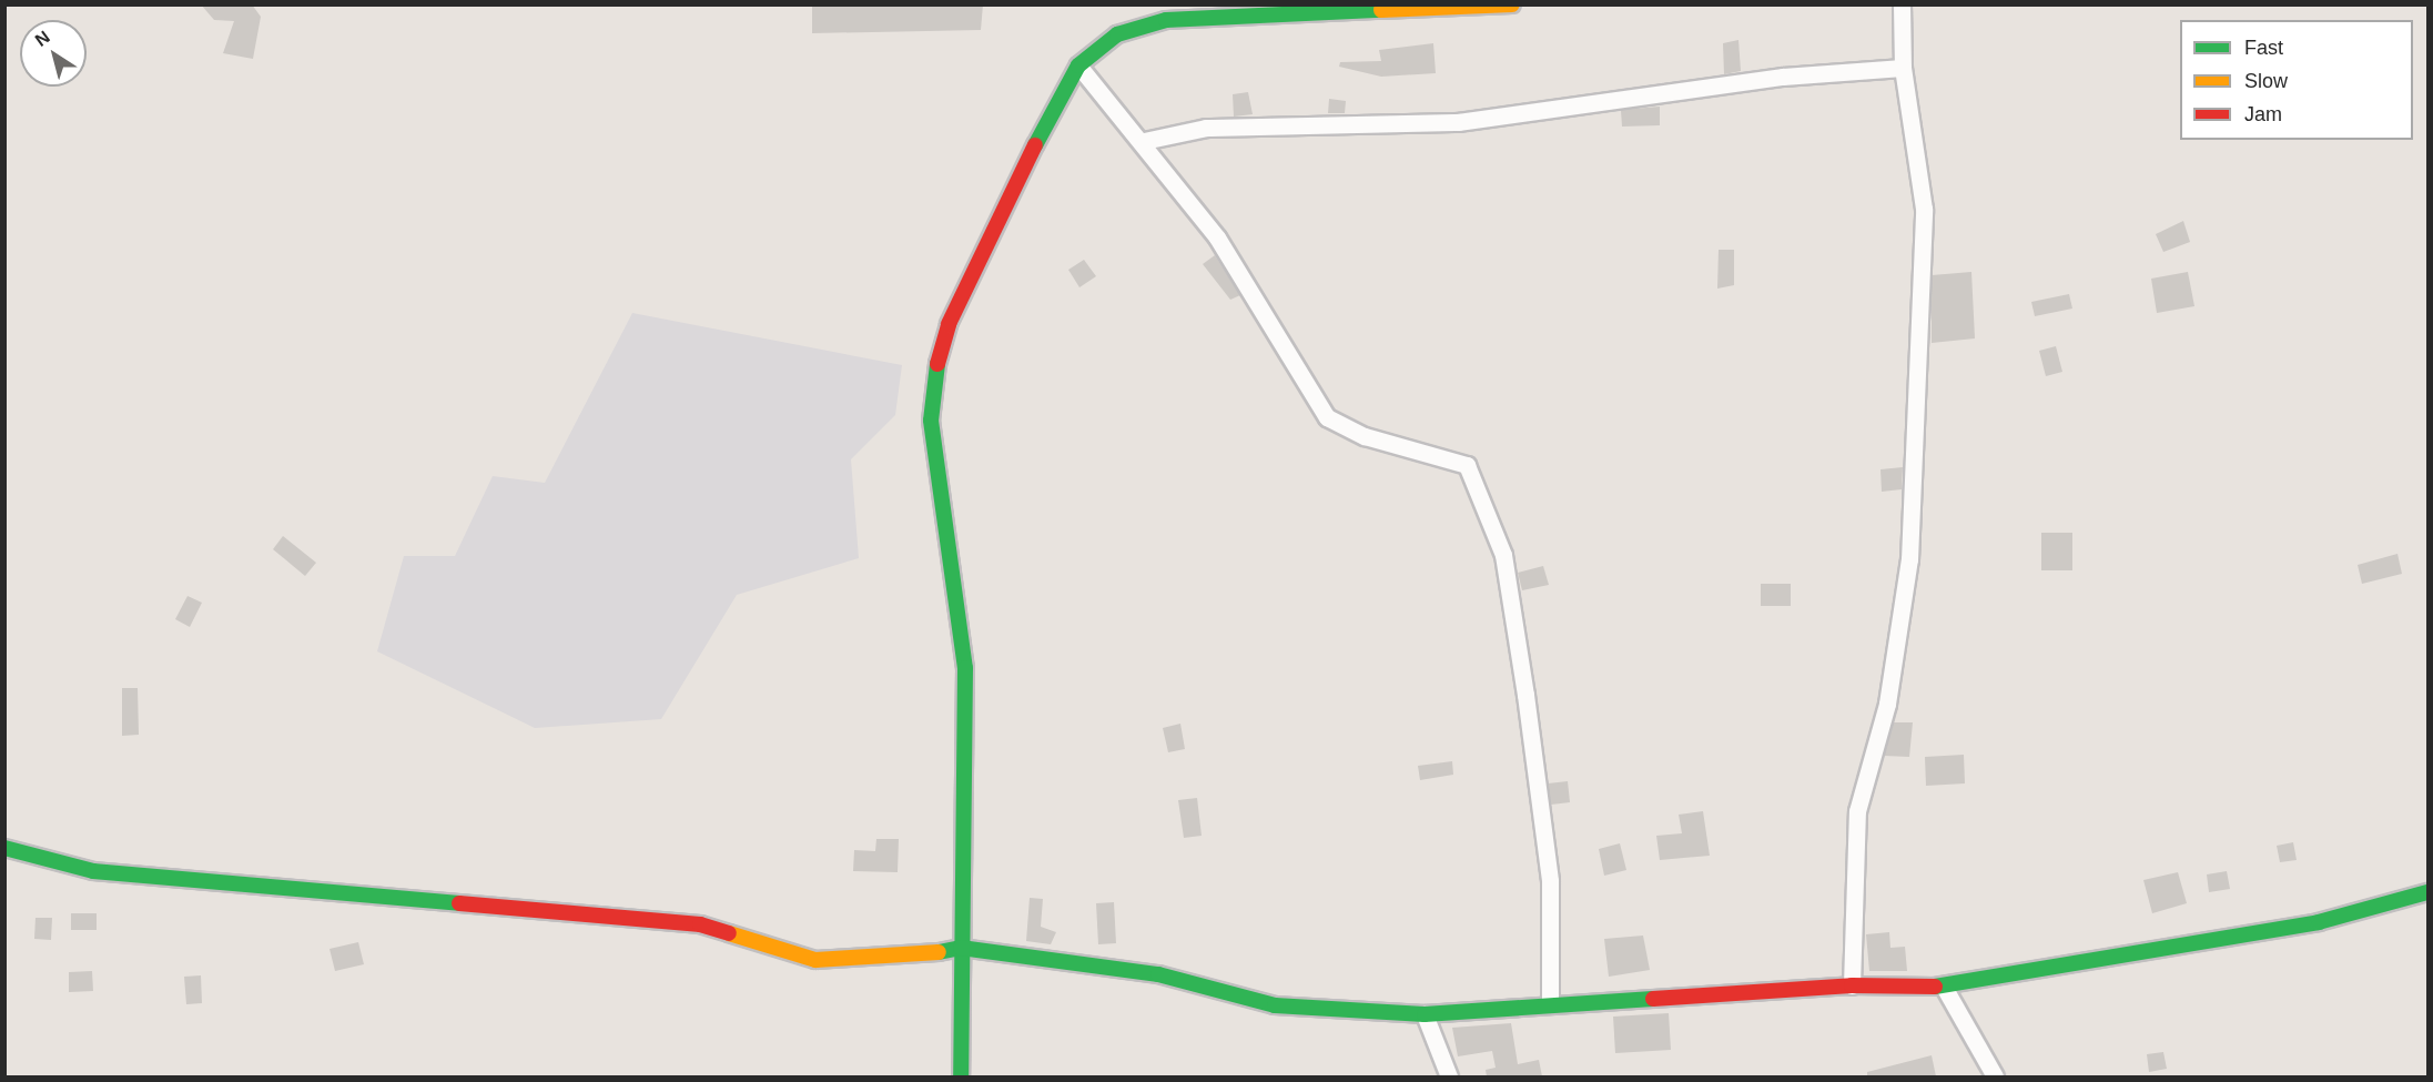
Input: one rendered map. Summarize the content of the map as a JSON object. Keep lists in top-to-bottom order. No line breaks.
{"legend":["Fast","Slow","Jam"],"north":"top left"}
